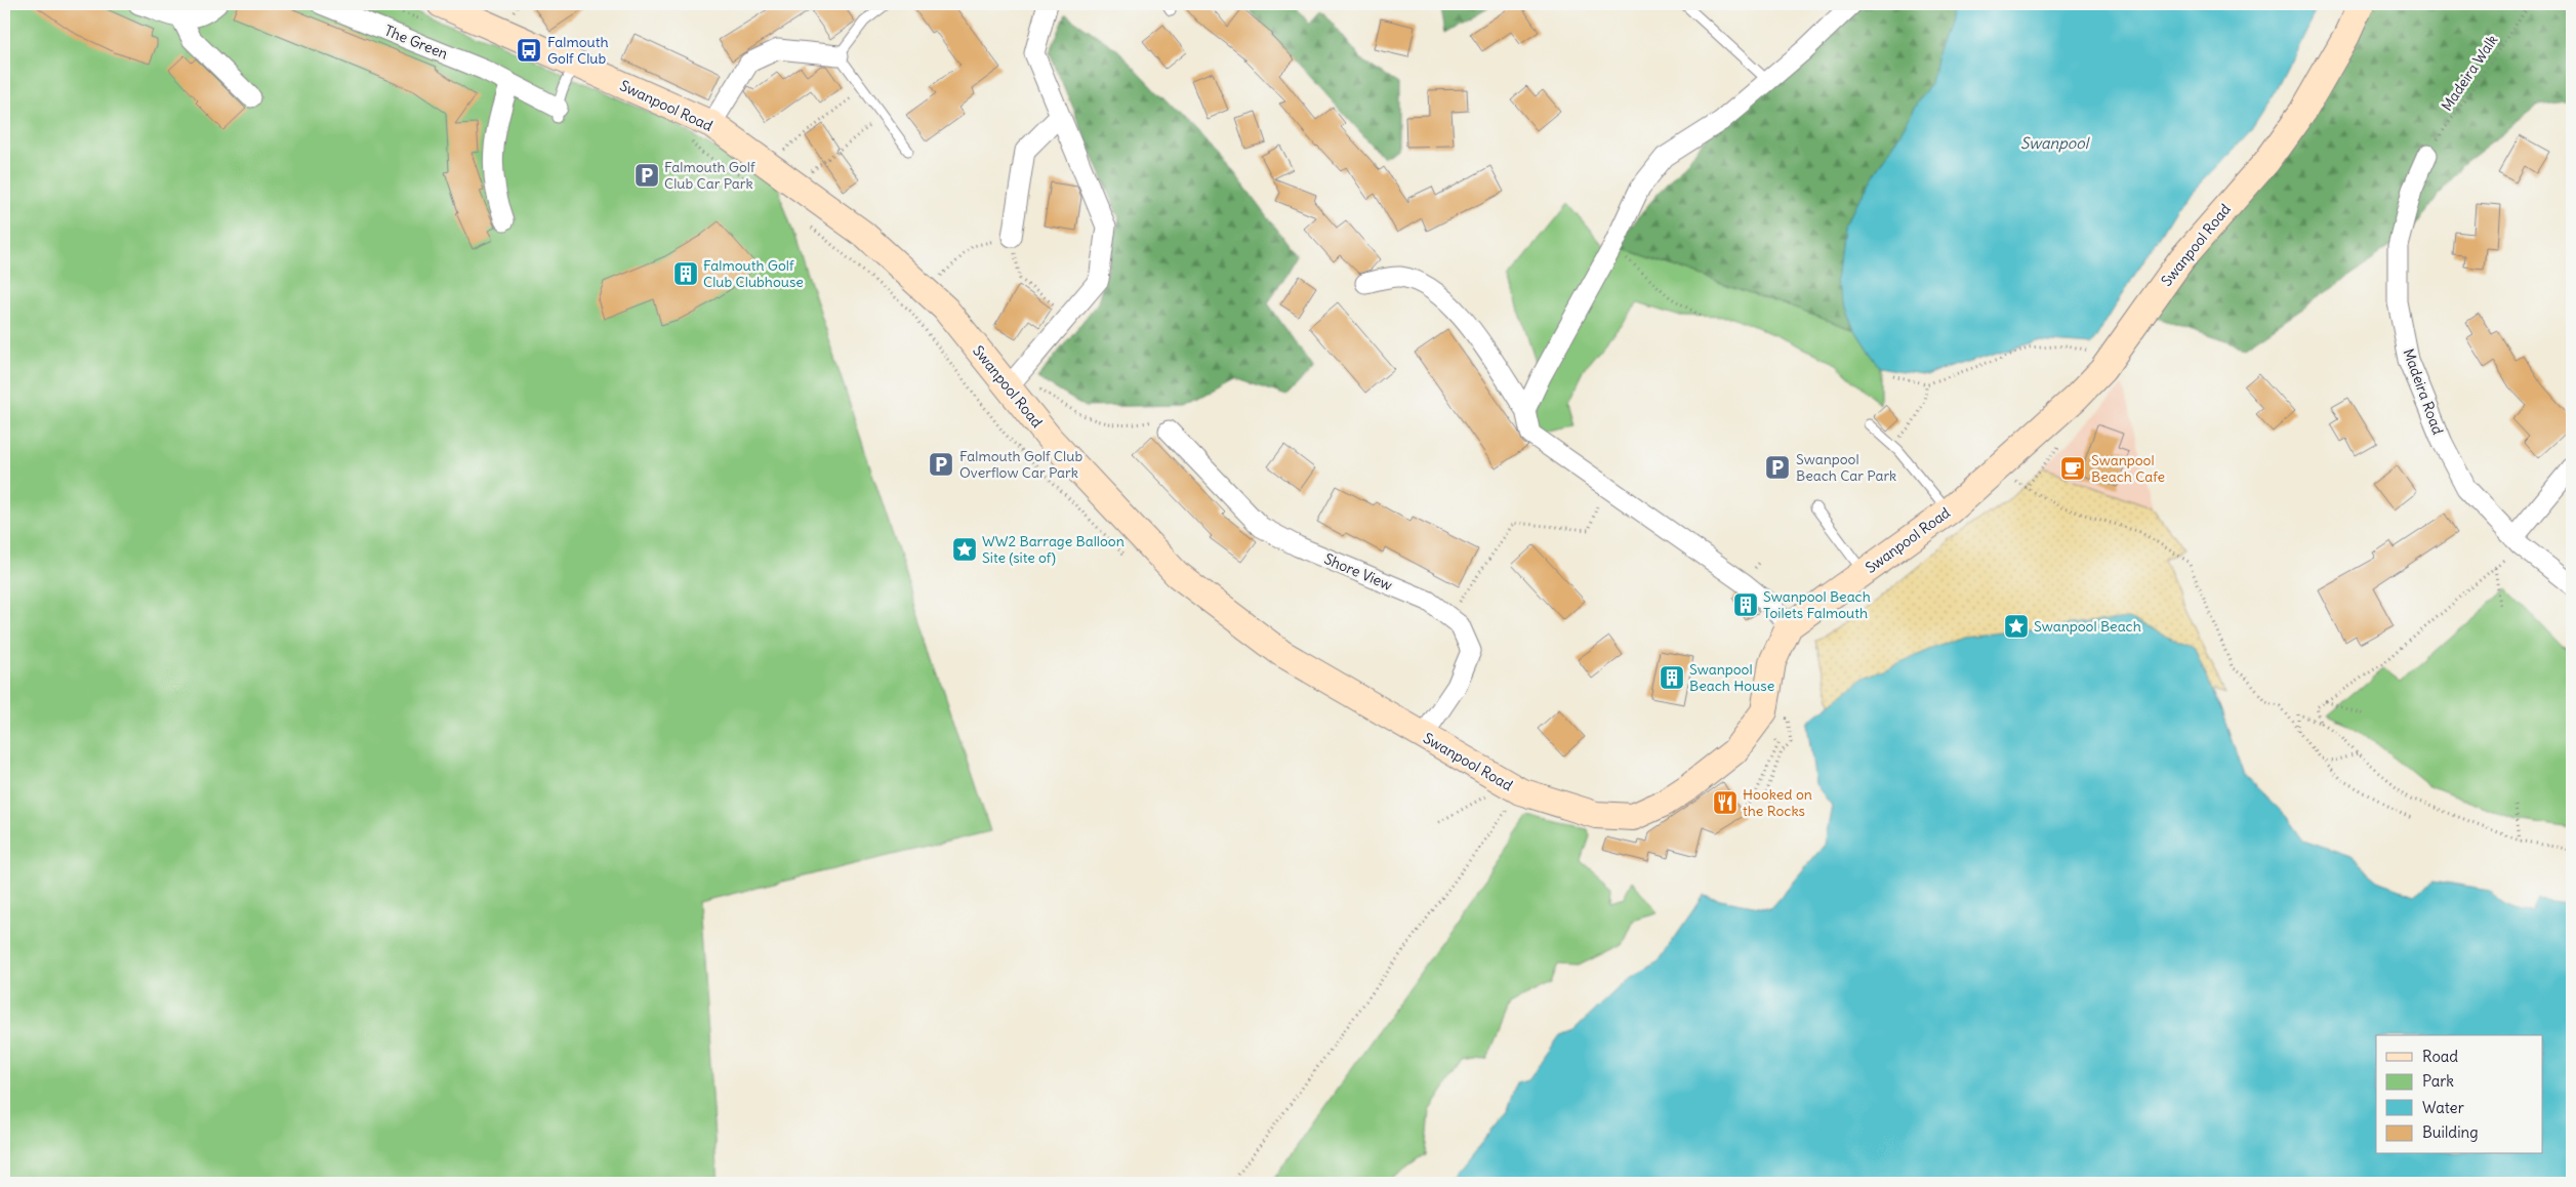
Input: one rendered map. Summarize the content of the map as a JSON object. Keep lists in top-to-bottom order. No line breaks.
{"streets":{"street":["The Green","Swanpool Road","Madeira Road","Shore View"],"path":["Madeira Walk"]},"crossings":[["Madeira Walk","Madeira Road"],["Swanpool Road","Shore View"]],"water":["Swanpool"],"places":{"bus stop":["Falmouth Golf Club"],"parking":["Falmouth Golf Club Car Park","Falmouth Golf Club Overflow Car Park","Swanpool Beach Car Park"],"building":["Falmouth Golf Club Clubhouse","Swanpool Beach Toilets Falmouth","Swanpool Beach House"],"cafe":["Swanpool Beach Cafe"],"place":["WW2 Barrage Balloon Site (site of)","Swanpool Beach"],"restaurant":["Hooked on the Rocks"]},"legend":["Road","Park","Water","Building"]}
